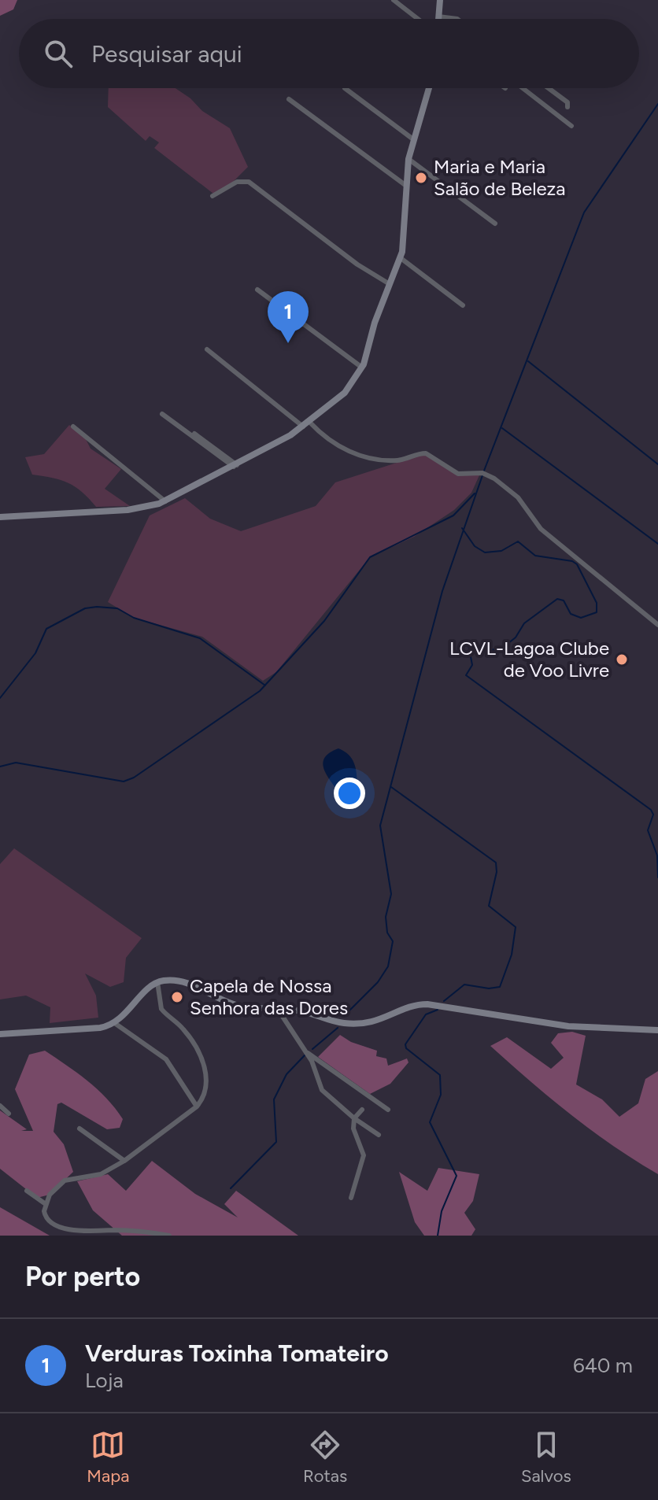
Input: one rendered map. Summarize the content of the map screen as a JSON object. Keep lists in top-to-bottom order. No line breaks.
{"places":["Maria e Maria Salão de Beleza","LCVL-Lagoa Clube de Voo Livre","Capela de Nossa Senhora das Dores"],"page":{"search":"Pesquisar aqui","pins":"1","heading":"Por perto","list":[{"mark":"1","name":"Verduras Toxinha Tomateiro","note":"Loja","value":"640 m"}],"nav":["Mapa","Rotas","Salvos"]}}
